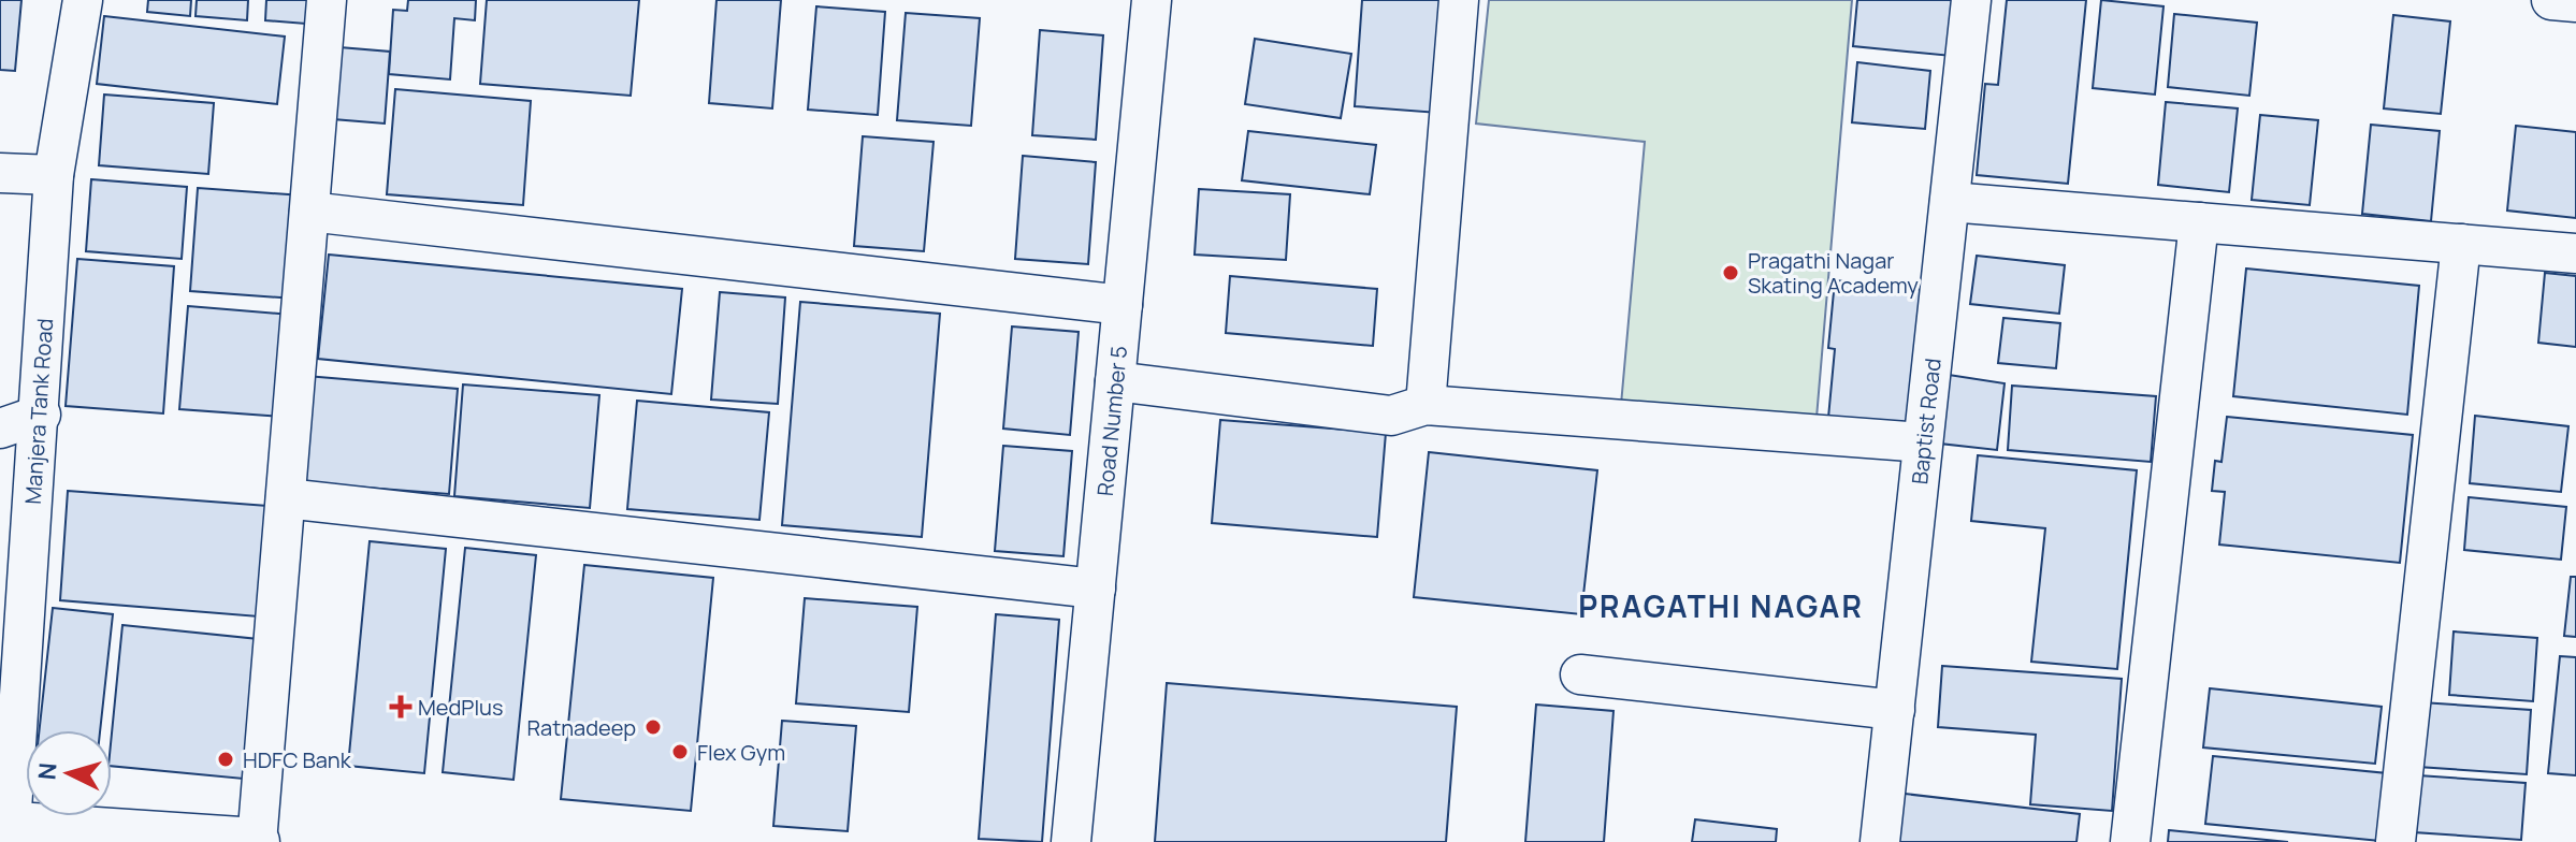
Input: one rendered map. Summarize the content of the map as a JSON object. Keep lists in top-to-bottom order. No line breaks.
{"streets":{"street":["Manjera Tank Road","Road Number 5","Baptist Road"]},"districts":["PRAGATHI NAGAR"],"places":{"other":["Pragathi Nagar Skating Academy","Ratnadeep","Flex Gym","HDFC Bank"],"health":["MedPlus"]},"north":"left"}
